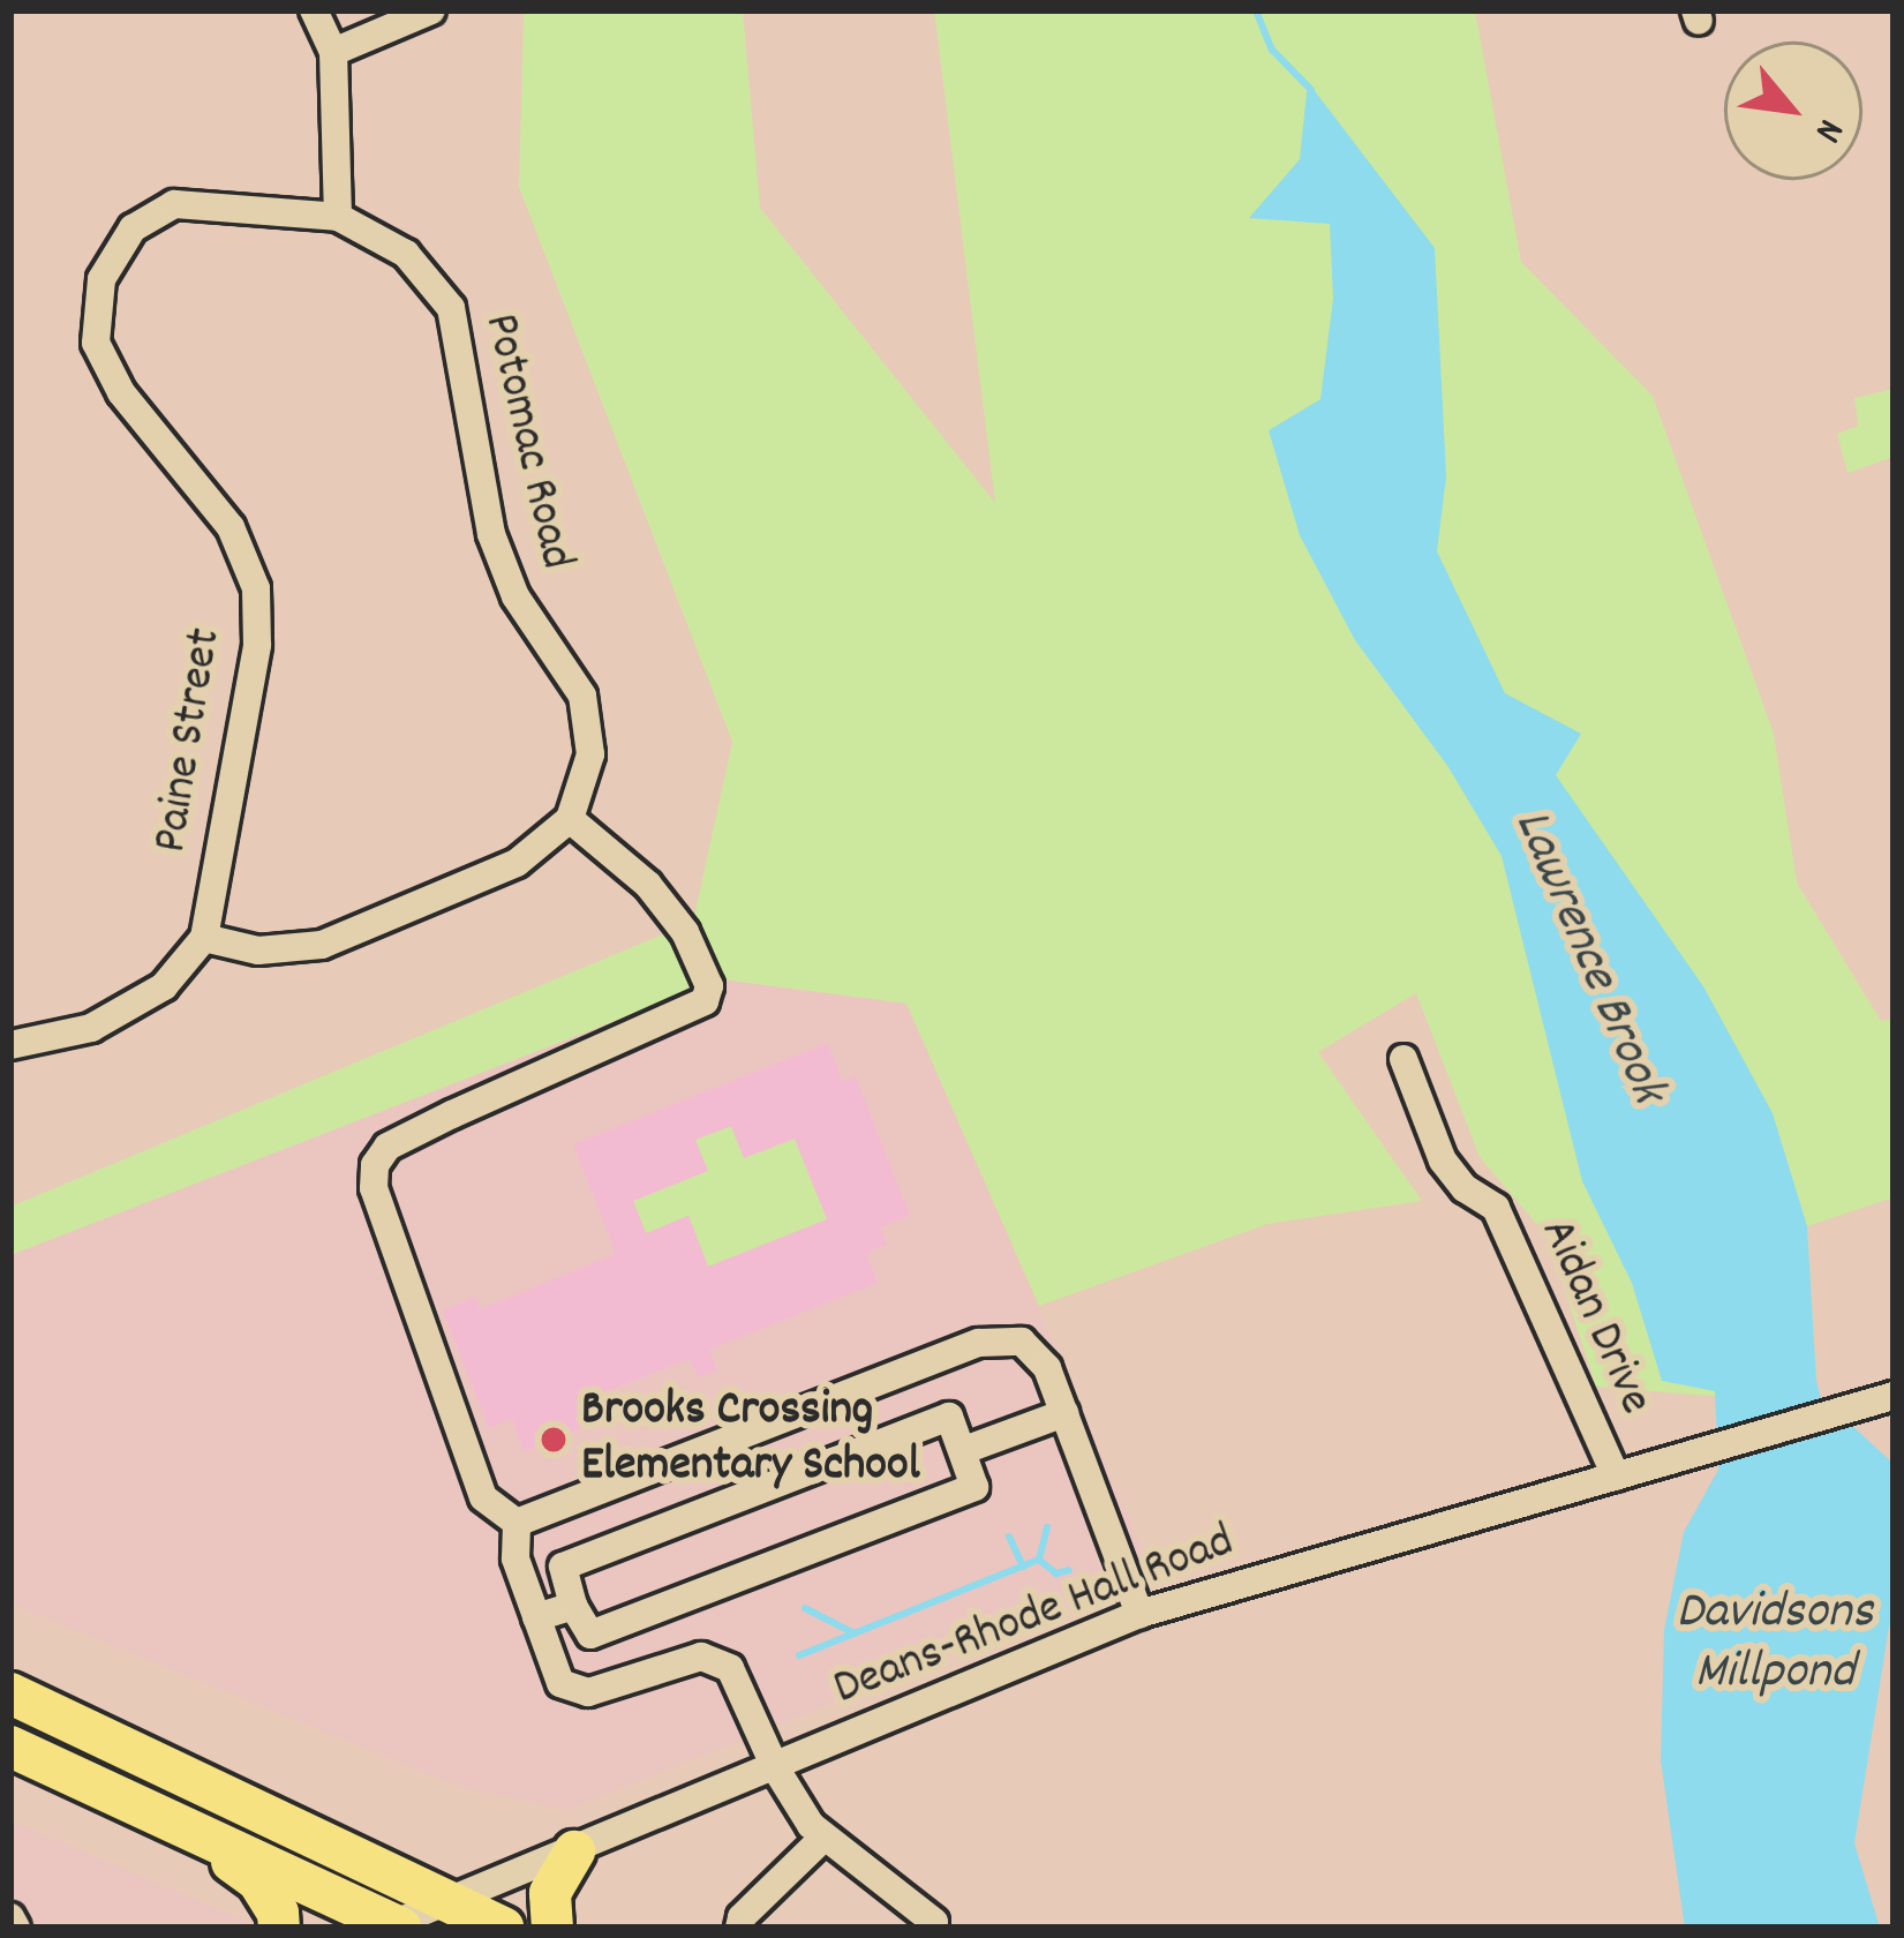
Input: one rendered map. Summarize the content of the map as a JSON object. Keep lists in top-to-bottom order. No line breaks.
{"streets":{"street":["Potomac Road","Paine Street","Aidan Drive","Deans-Rhode Hall Road"]},"crossings":[["Potomac Road","Paine Street"],["Aidan Drive","Deans-Rhode Hall Road"]],"water":["Lawrence Brook","Davidsons Millpond"],"places":["Brooks Crossing Elementary School"],"north":"bottom right"}
